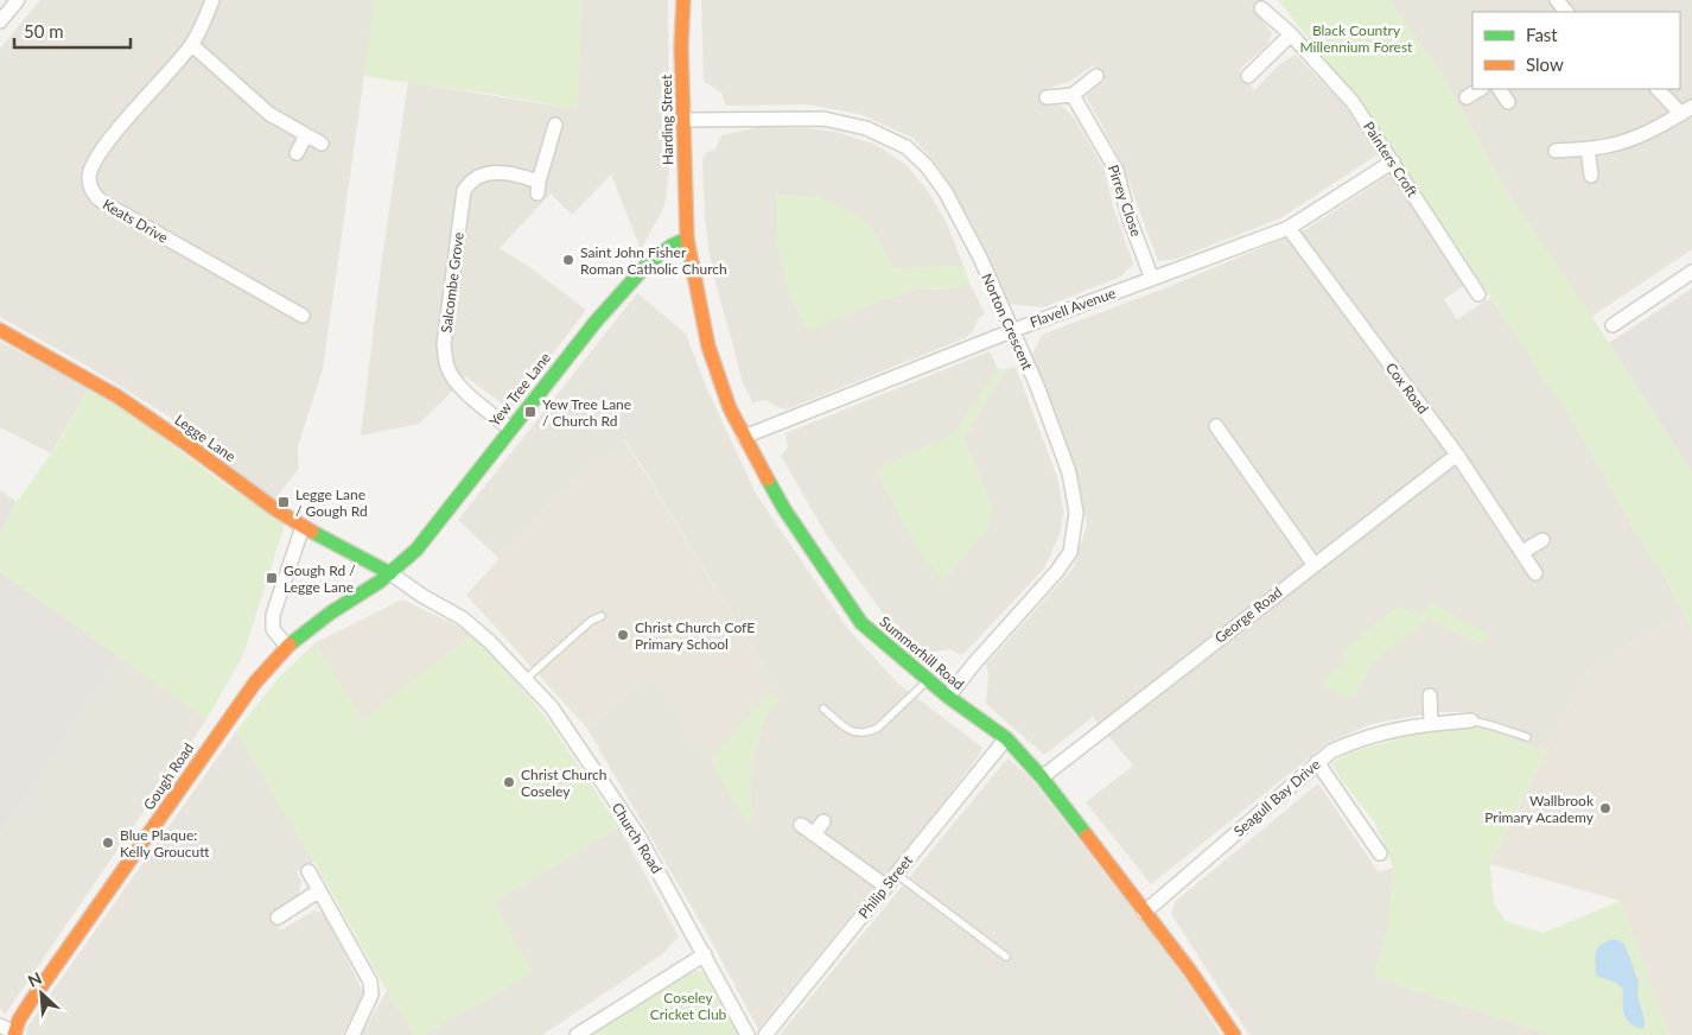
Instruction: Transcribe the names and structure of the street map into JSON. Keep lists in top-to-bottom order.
{
  "streets": {
    "main road": [
      "Harding Street",
      "Yew Tree Lane",
      "Legge Lane",
      "Summerhill Road",
      "Gough Road"
    ],
    "street": [
      "Painters Croft",
      "Pirrey Close",
      "Keats Drive",
      "Salcombe Grove",
      "Flavell Avenue",
      "Norton Crescent",
      "Cox Road",
      "George Road",
      "Seagull Bay Drive",
      "Church Road",
      "Philip Street"
    ]
  },
  "crossings": [
    ["Harding Street", "Norton Crescent"],
    ["Harding Street", "Yew Tree Lane"],
    ["Harding Street", "Summerhill Road"],
    ["Painters Croft", "Flavell Avenue"],
    ["Pirrey Close", "Flavell Avenue"],
    ["Salcombe Grove", "Yew Tree Lane"],
    ["Flavell Avenue", "Norton Crescent"],
    ["Flavell Avenue", "Cox Road"],
    ["Flavell Avenue", "Summerhill Road"],
    ["Norton Crescent", "Summerhill Road"],
    ["Cox Road", "George Road"],
    ["Yew Tree Lane", "Legge Lane"],
    ["Yew Tree Lane", "Summerhill Road"],
    ["Yew Tree Lane", "Gough Road"],
    ["Yew Tree Lane", "Church Road"],
    ["Legge Lane", "Gough Road"],
    ["Legge Lane", "Church Road"],
    ["George Road", "Summerhill Road"],
    ["Summerhill Road", "Seagull Bay Drive"],
    ["Summerhill Road", "Philip Street"],
    ["Gough Road", "Church Road"]
  ],
  "parks": ["Black Country Millennium Forest", "Coseley Cricket Club"],
  "places": {
    "other": [
      "Saint John Fisher Roman Catholic Church",
      "Christ Church CofE Primary School",
      "Christ Church Coseley",
      "Wallbrook Primary Academy",
      "Blue Plaque: Kelly Groucutt"
    ],
    "transit": ["Yew Tree Lane / Church Rd", "Legge Lane / Gough Rd", "Gough Rd / Legge Lane"]
  },
  "legend": ["Fast", "Slow"],
  "scale_bar": "50 m",
  "north": "top left"
}
